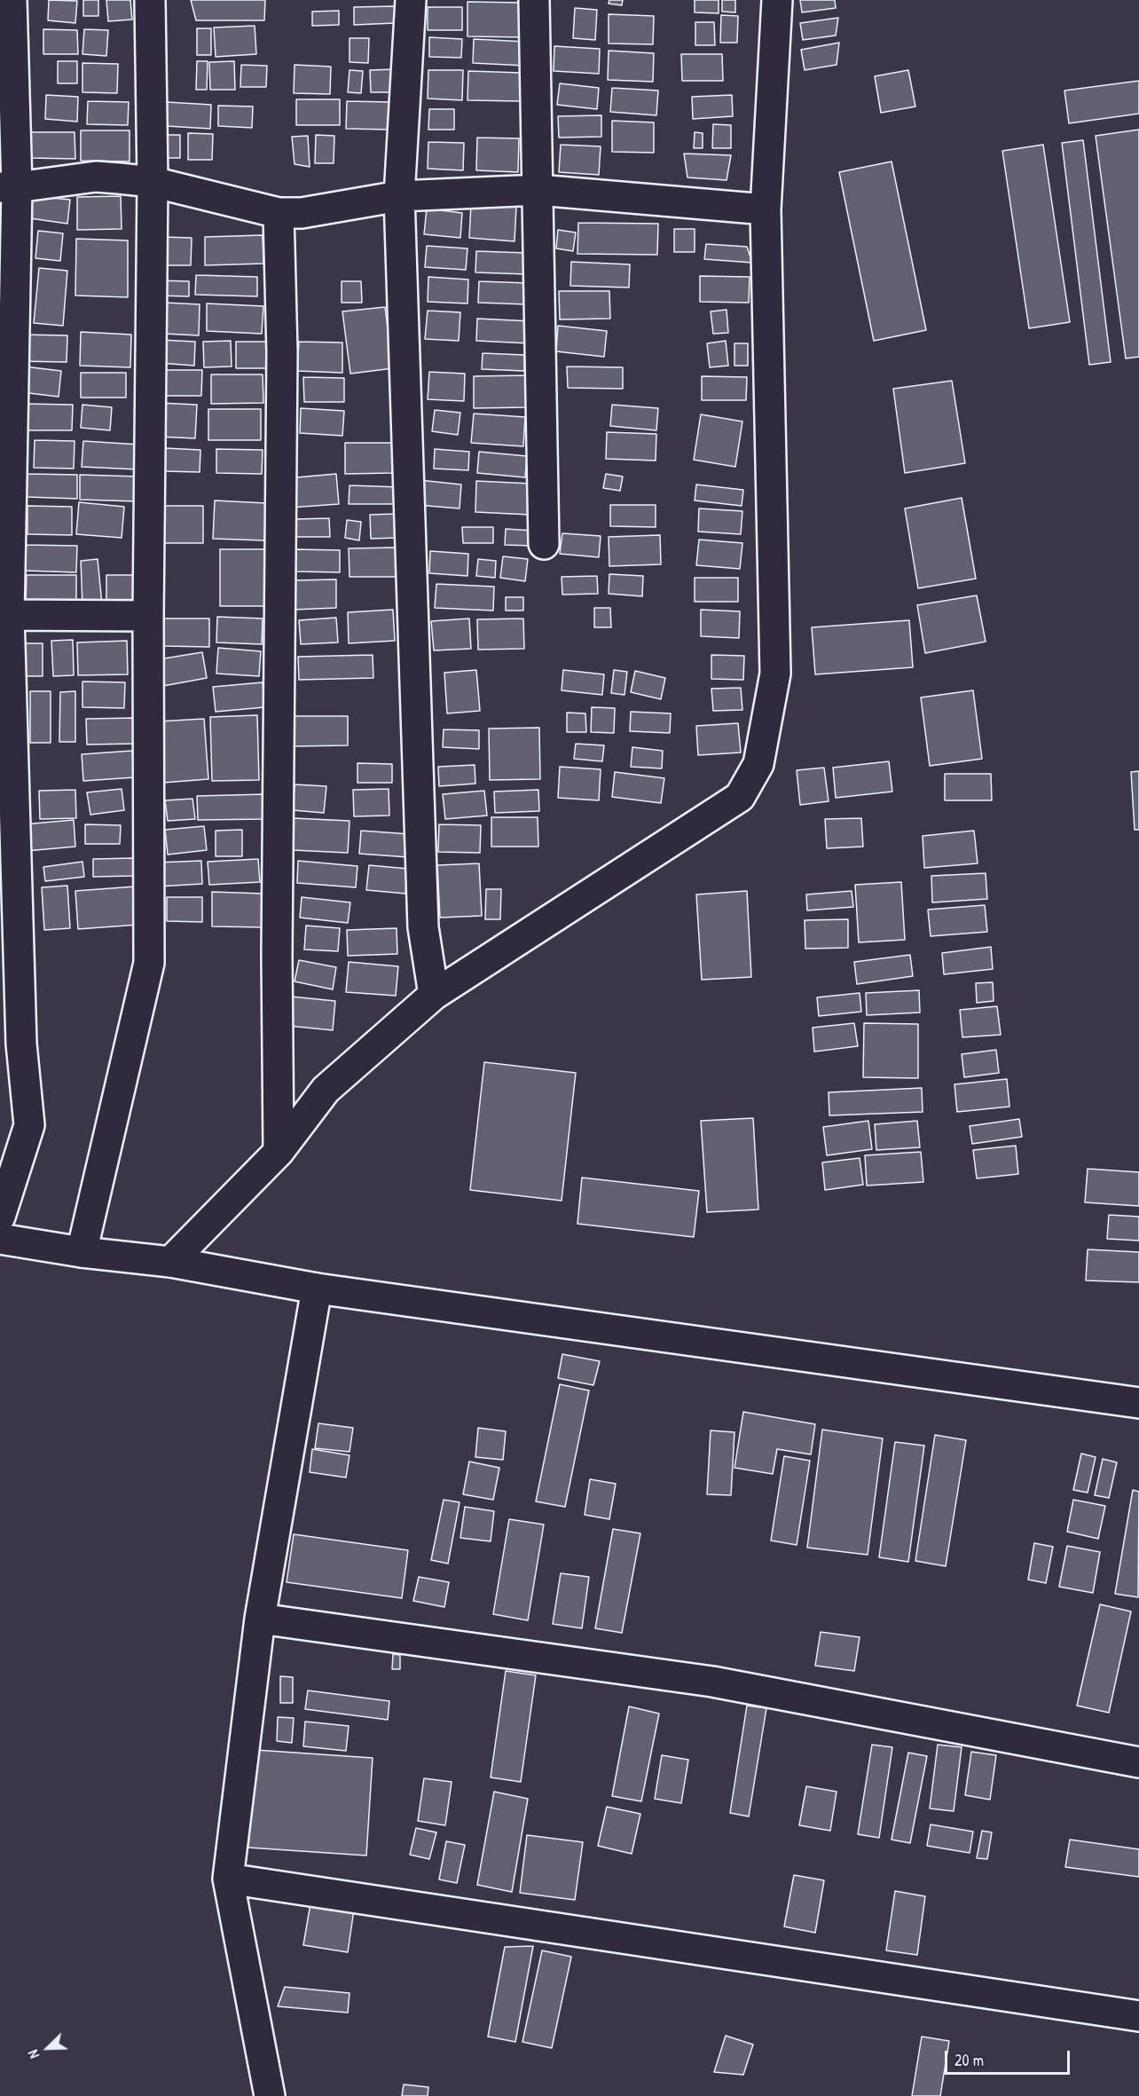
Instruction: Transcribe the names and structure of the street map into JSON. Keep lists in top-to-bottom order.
{
  "scale_bar": "20 m",
  "north": "bottom left"
}
